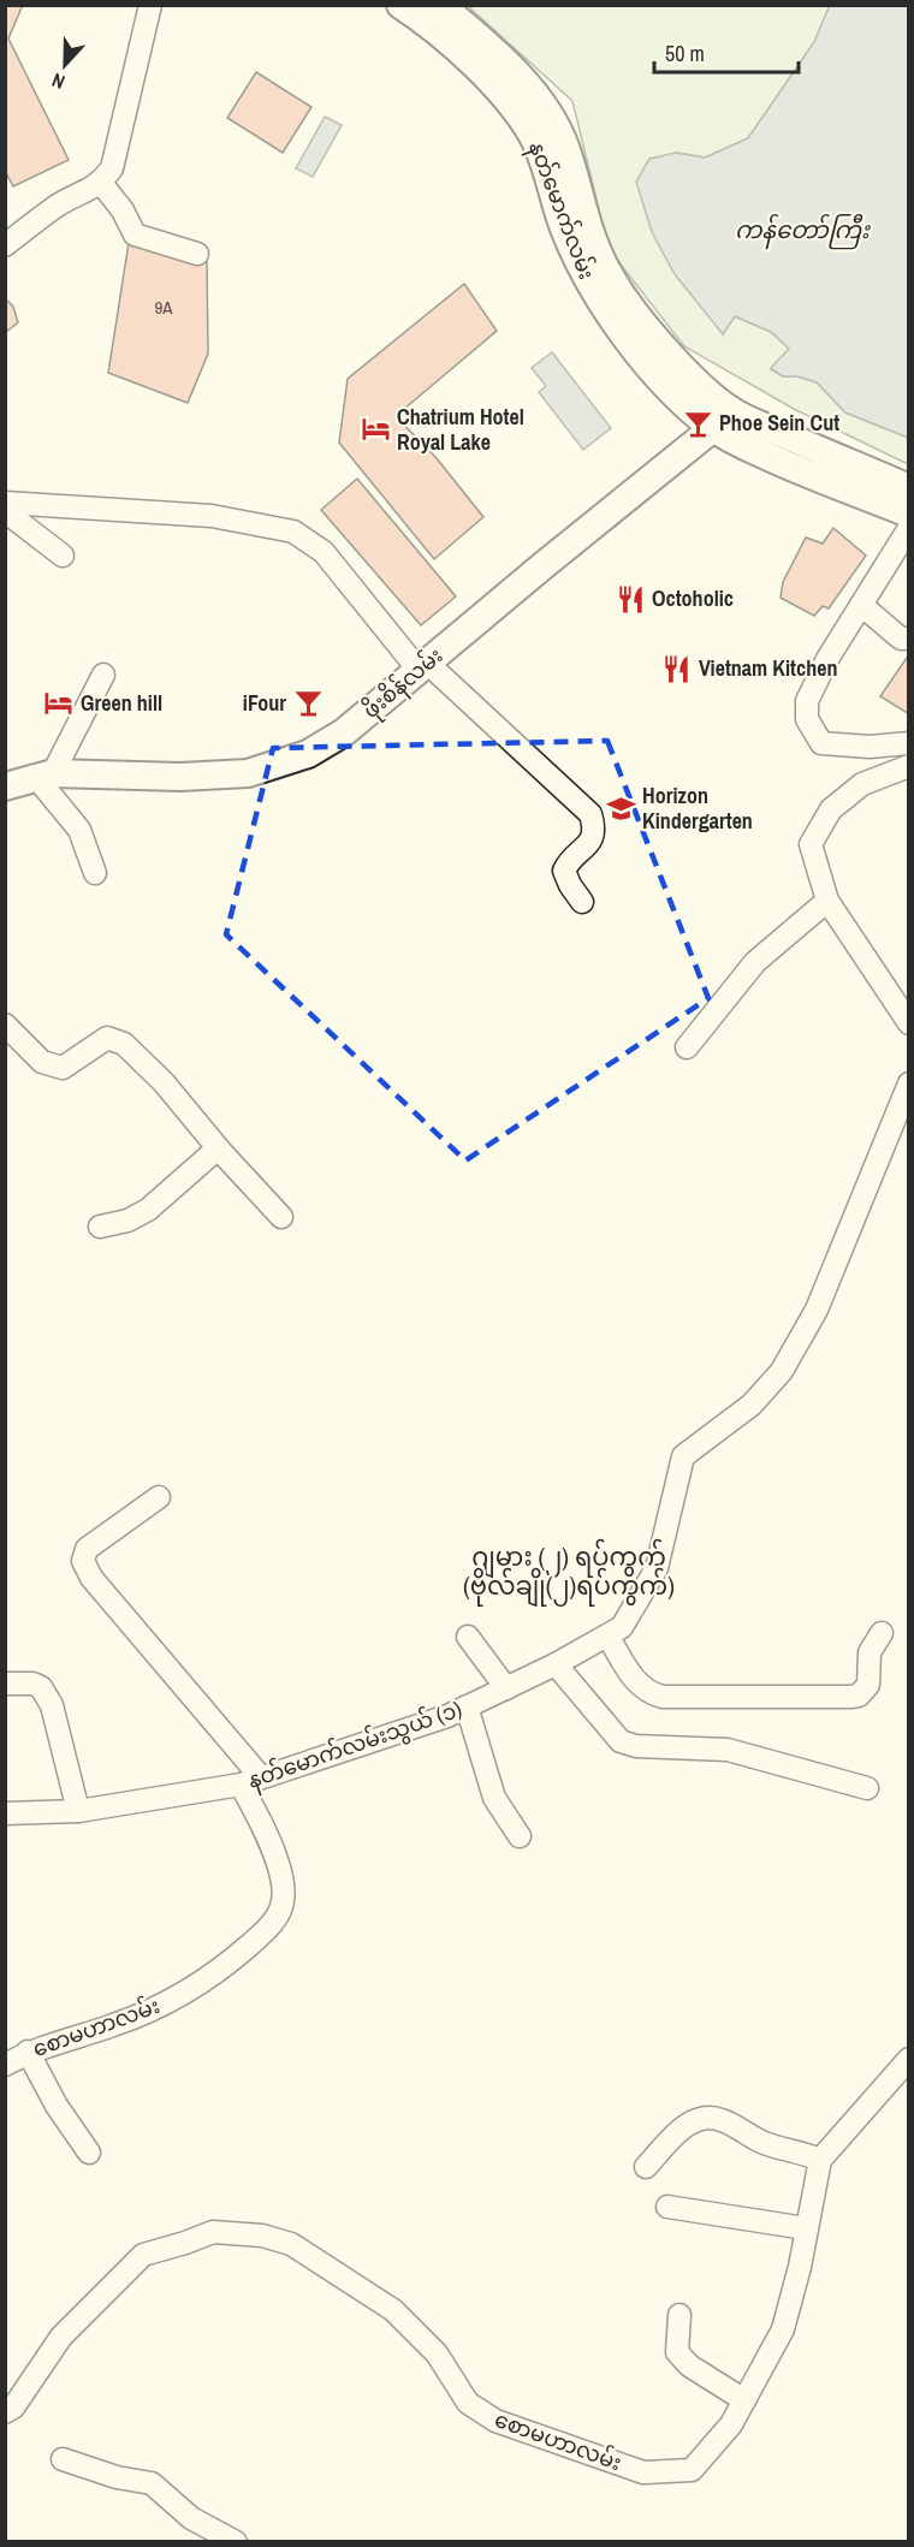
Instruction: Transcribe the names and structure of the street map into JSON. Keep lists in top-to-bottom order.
{
  "streets": {
    "main road": ["နတ်မောက်လမ်း", "ဖိုးစိန်လမ်း"],
    "street": ["နတ်မောက်လမ်းသွယ် (၁)", "စောမဟာလမ်း"]
  },
  "crossings": [
    ["နတ်မောက်လမ်း", "ဖိုးစိန်လမ်း"],
    ["နတ်မောက်လမ်းသွယ် (၁)", "စောမဟာလမ်း"]
  ],
  "districts": ["ဂျမား (၂) ရပ်ကွက် (ဗိုလ်ချို(၂)ရပ်ကွက်)"],
  "water": ["ကန်တော်ကြီး"],
  "places": {
    "bar": ["Phoe Sein Cut", "iFour"],
    "hotel": ["Chatrium Hotel Royal Lake", "Green hill"],
    "restaurant": ["Octoholic", "Vietnam Kitchen"],
    "school or university": ["Horizon Kindergarten"]
  },
  "house_numbers": ["9A"],
  "scale_bar": "50 m",
  "north": "bottom"
}
